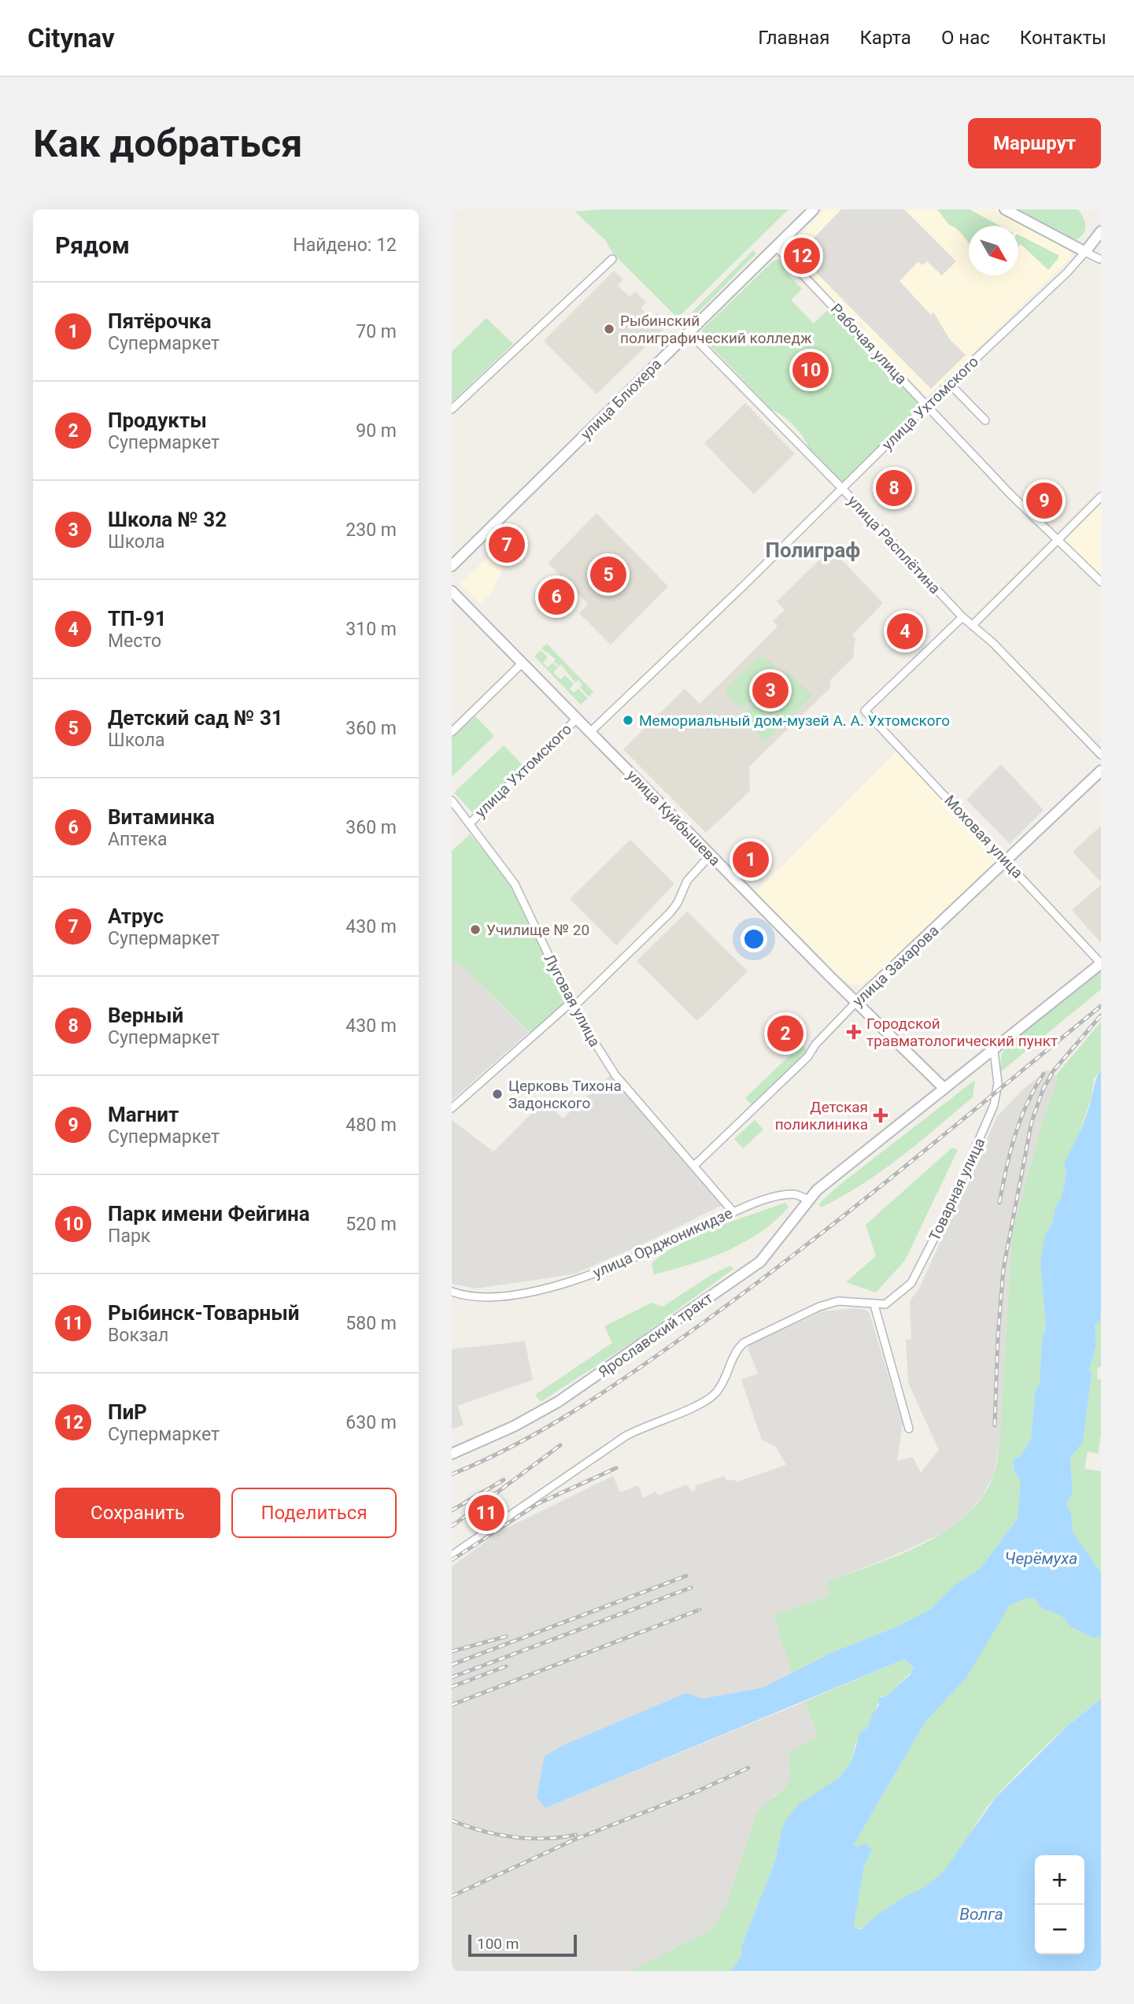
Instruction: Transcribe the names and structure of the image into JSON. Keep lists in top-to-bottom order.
{
  "streets": {
    "street": [
      "Рабочая улица",
      "улица Блюхера",
      "улица Ухтомского",
      "улица Расплётина",
      "улица Куйбышева",
      "Моховая улица",
      "улица Захарова",
      "Луговая улица",
      "Товарная улица",
      "улица Орджоникидзе",
      "Ярославский тракт"
    ]
  },
  "crossings": [
    ["Рабочая улица", "улица Блюхера"],
    ["Рабочая улица", "улица Ухтомского"],
    ["улица Блюхера", "улица Расплётина"],
    ["улица Ухтомского", "улица Расплётина"],
    ["улица Ухтомского", "улица Куйбышева"],
    ["улица Ухтомского", "Луговая улица"],
    ["улица Расплётина", "Моховая улица"],
    ["улица Куйбышева", "улица Захарова"],
    ["улица Куйбышева", "Ярославский тракт"],
    ["Моховая улица", "улица Захарова"],
    ["улица Захарова", "Луговая улица"],
    ["Луговая улица", "улица Орджоникидзе"],
    ["улица Орджоникидзе", "Ярославский тракт"]
  ],
  "districts": ["Полиграф"],
  "water": ["Черёмуха", "Волга"],
  "places": {
    "other": [
      "Рыбинский полиграфический колледж",
      "Мемориальный дом-музей А. А. Ухтомского",
      "Училище № 20",
      "Церковь Тихона Задонского"
    ],
    "health": ["Городской травматологический пункт", "Детская поликлиника"]
  },
  "scale_bar": "100 m",
  "north": "bottom right",
  "page": {
    "header": "Citynav",
    "nav": [
      "Главная",
      "Карта",
      "О нас",
      "Контакты"
    ],
    "buttons": [
      "Маршрут",
      ["Сохранить", "Поделиться"]
    ],
    "title": "Как добраться",
    "heading": ["Рядом", "Найдено: 12"],
    "pins": [
      "12",
      "10",
      "8",
      "9",
      "7",
      "5",
      "6",
      "4",
      "3",
      "1",
      "2",
      "11"
    ],
    "list": [
      {
        "mark": "1",
        "name": "Пятёрочка",
        "note": "Супермаркет",
        "value": "70 m"
      },
      {
        "mark": "2",
        "name": "Продукты",
        "note": "Супермаркет",
        "value": "90 m"
      },
      {
        "mark": "3",
        "name": "Школа № 32",
        "note": "Школа",
        "value": "230 m"
      },
      {
        "mark": "4",
        "name": "ТП-91",
        "note": "Место",
        "value": "310 m"
      },
      {
        "mark": "5",
        "name": "Детский сад № 31",
        "note": "Школа",
        "value": "360 m"
      },
      {
        "mark": "6",
        "name": "Витаминка",
        "note": "Аптека",
        "value": "360 m"
      },
      {
        "mark": "7",
        "name": "Атрус",
        "note": "Супермаркет",
        "value": "430 m"
      },
      {
        "mark": "8",
        "name": "Верный",
        "note": "Супермаркет",
        "value": "430 m"
      },
      {
        "mark": "9",
        "name": "Магнит",
        "note": "Супермаркет",
        "value": "480 m"
      },
      {
        "mark": "10",
        "name": "Парк имени Фейгина",
        "note": "Парк",
        "value": "520 m"
      },
      {
        "mark": "11",
        "name": "Рыбинск-Товарный",
        "note": "Вокзал",
        "value": "580 m"
      },
      {
        "mark": "12",
        "name": "ПиР",
        "note": "Супермаркет",
        "value": "630 m"
      }
    ],
    "map_buttons": ["+", "−"],
    "scale": "100 m"
  }
}
